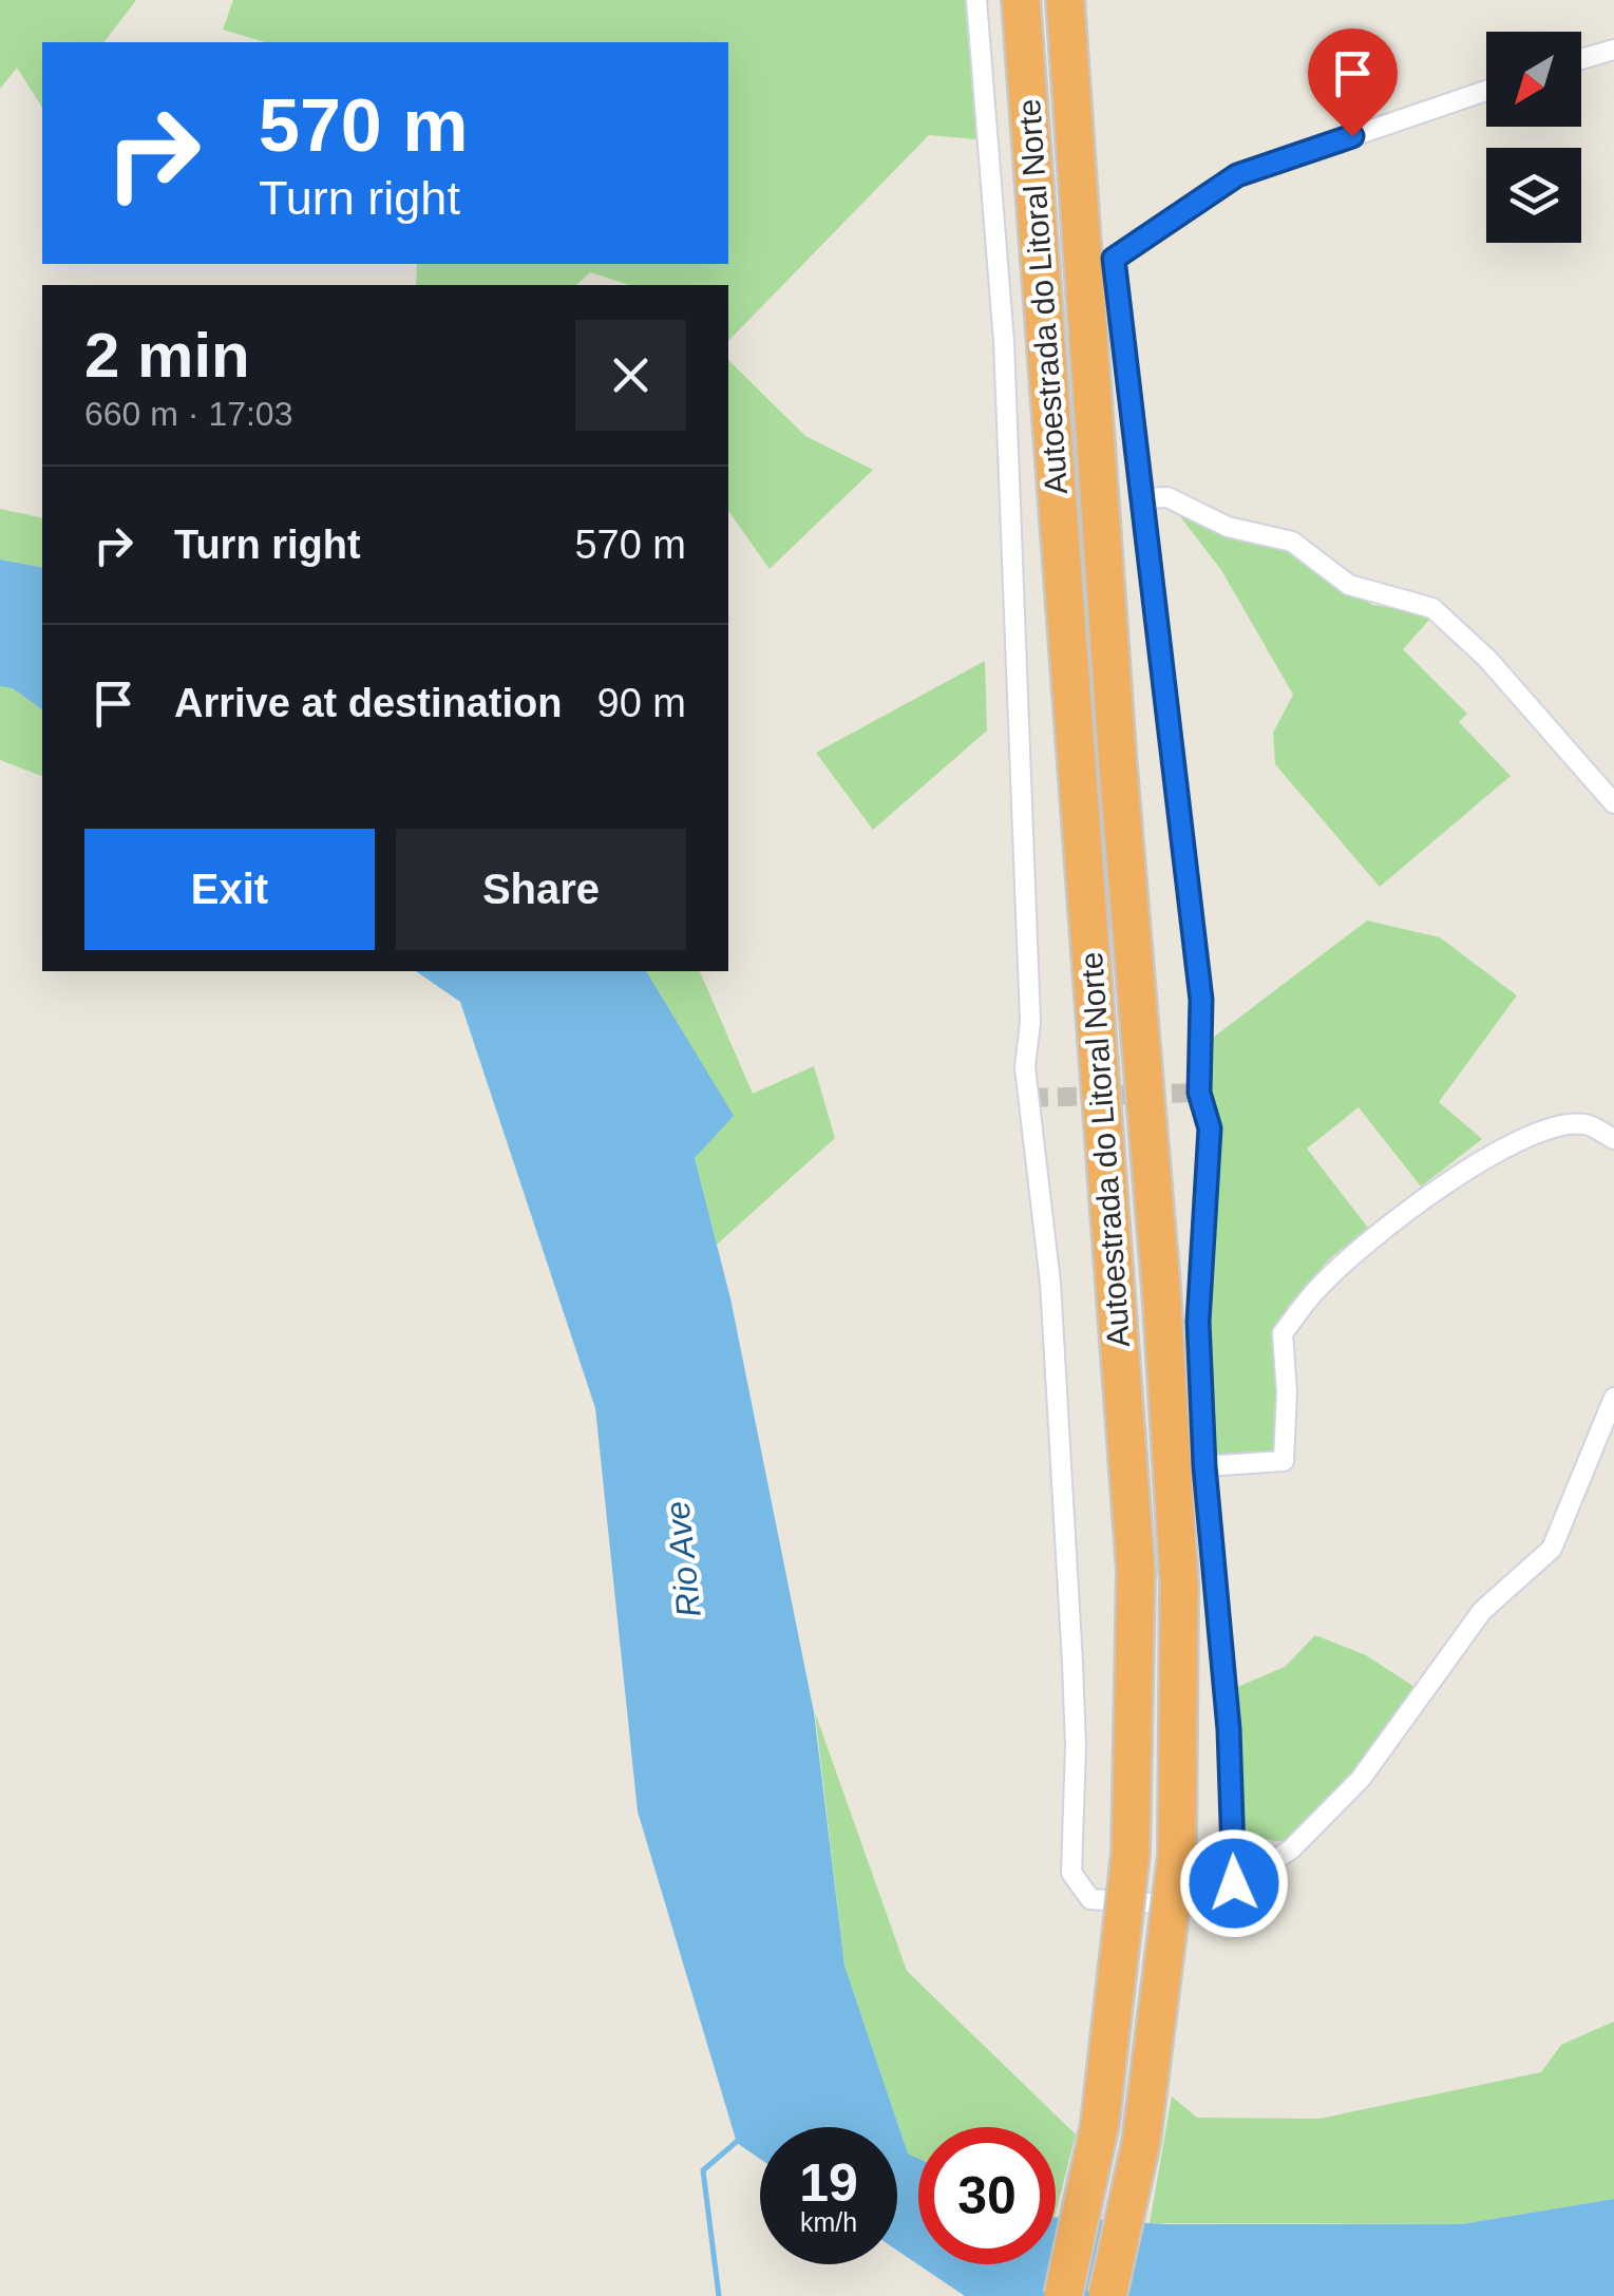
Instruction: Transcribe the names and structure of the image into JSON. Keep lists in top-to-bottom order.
{
  "streets": {
    "highway": ["Autoestrada do Litoral Norte"]
  },
  "water": ["Rio Ave"],
  "north": "bottom left",
  "page": {
    "turn": ["570 m", "Turn right"],
    "heading": ["2 min", "660 m · 17:03"],
    "list": [
      {
        "name": "Turn right",
        "value": "570 m"
      },
      {
        "name": "Arrive at destination",
        "value": "90 m"
      }
    ],
    "buttons": ["Exit", "Share"],
    "speed": "19 km/h",
    "limit": "30"
  }
}
